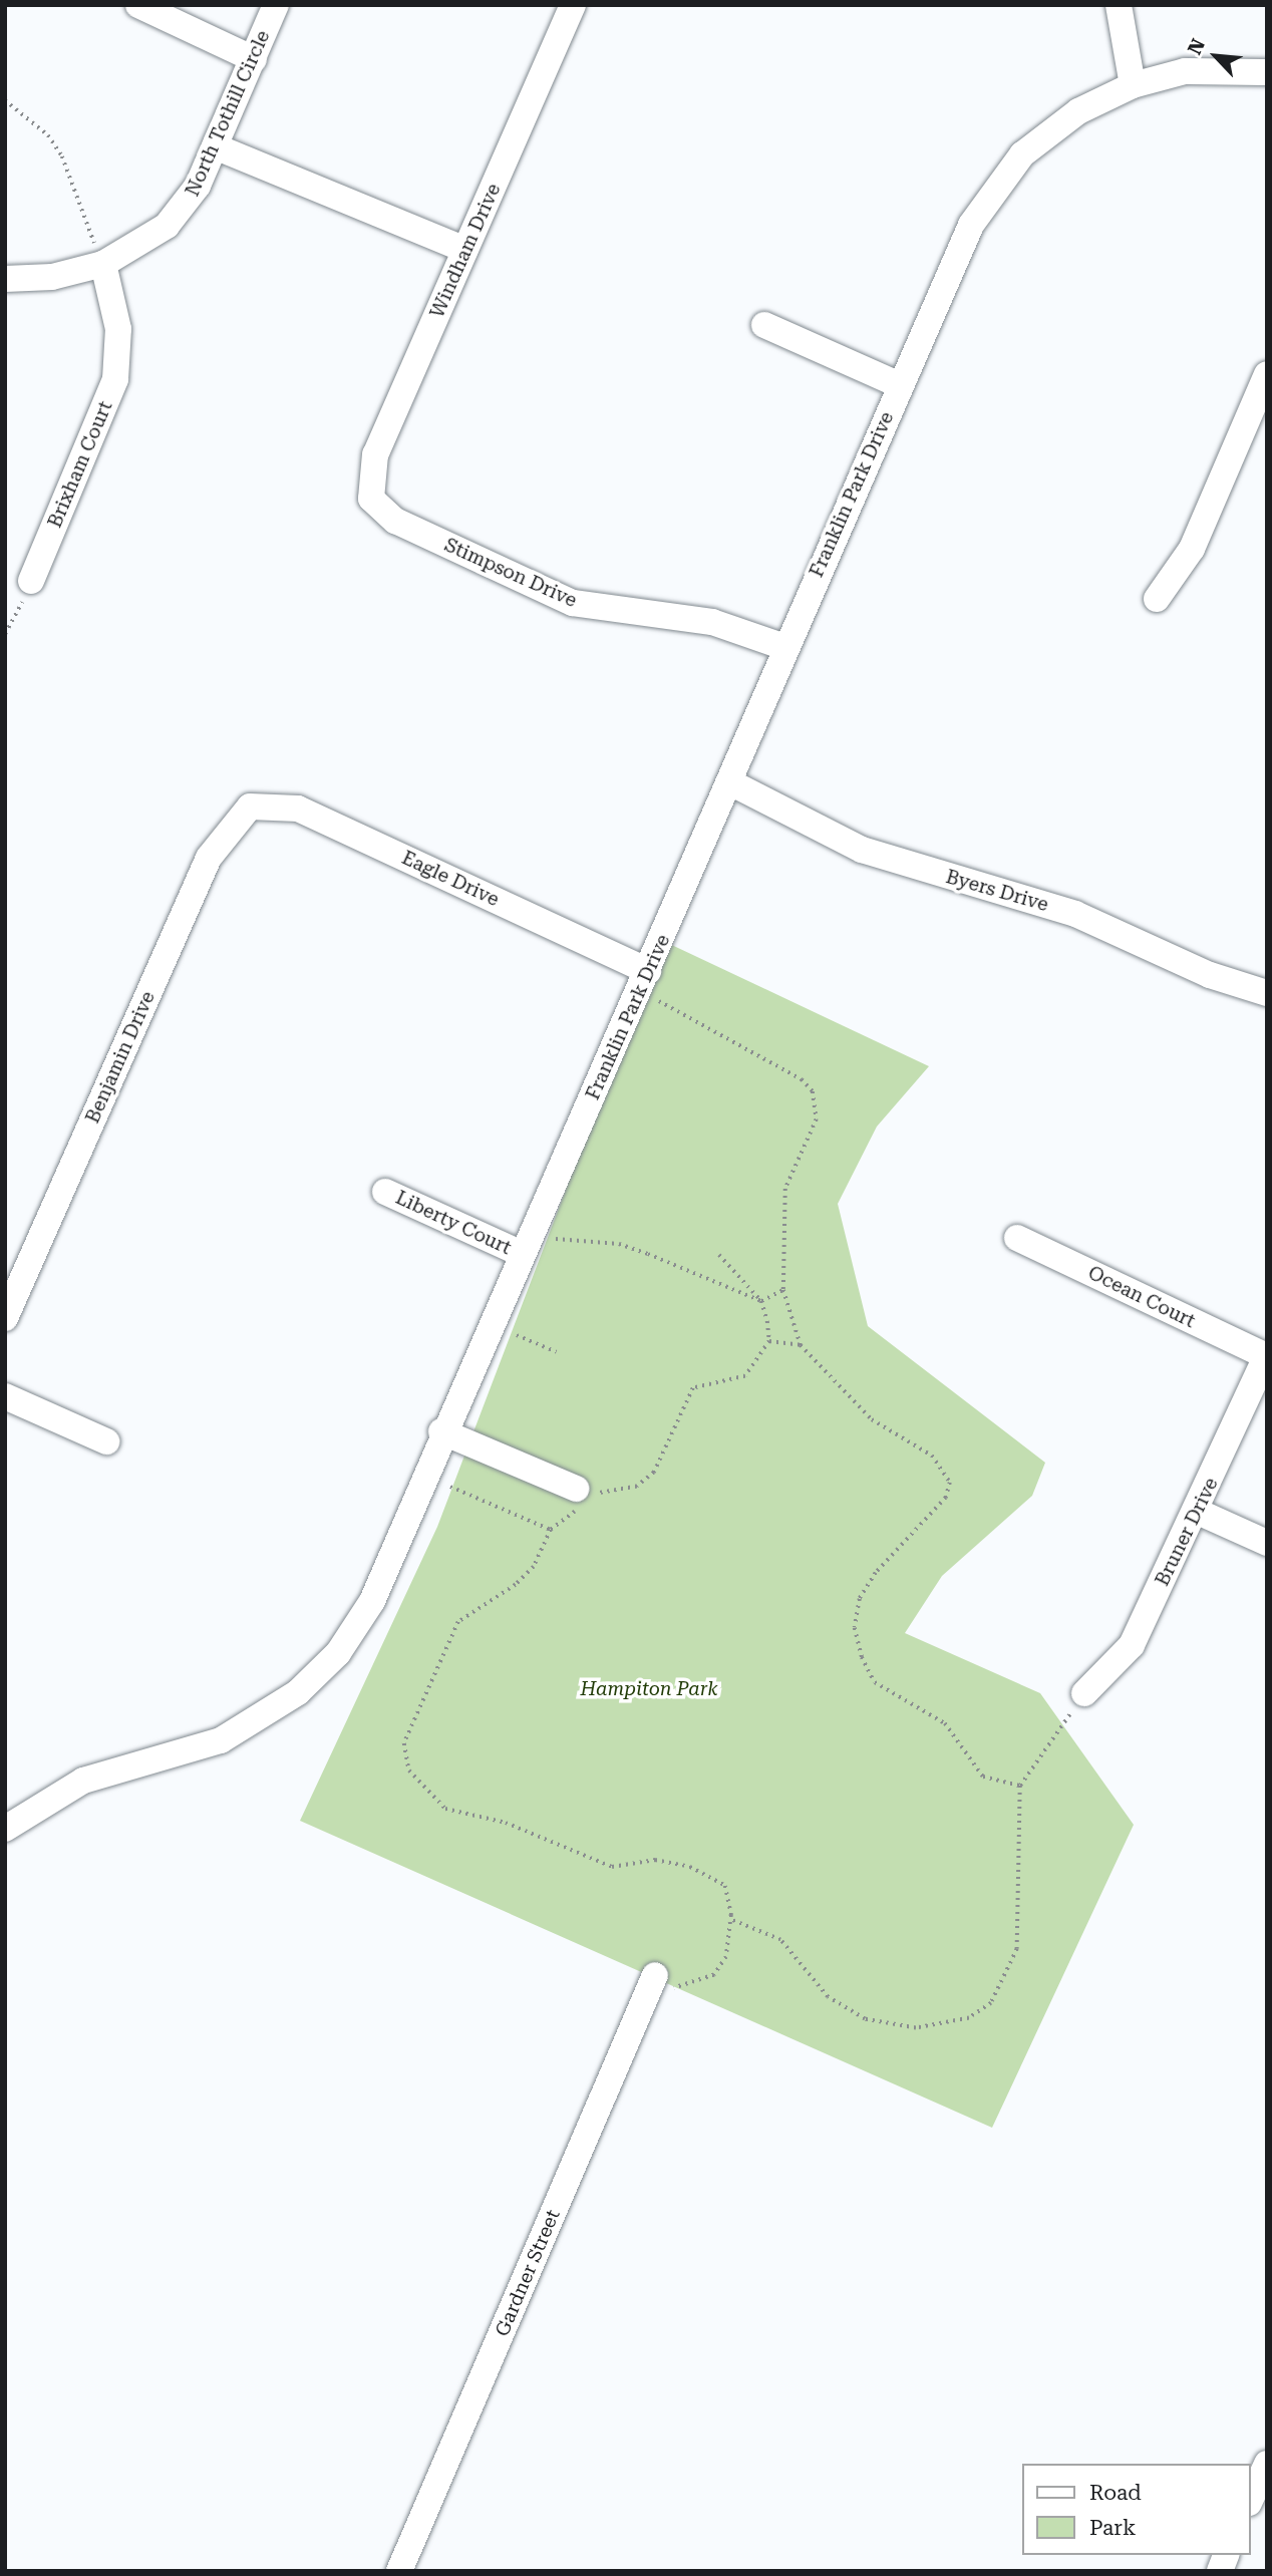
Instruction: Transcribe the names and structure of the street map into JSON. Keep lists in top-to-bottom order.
{
  "streets": {
    "street": [
      "North Tothill Circle",
      "Windham Drive",
      "Brixham Court",
      "Franklin Park Drive",
      "Stimpson Drive",
      "Eagle Drive",
      "Byers Drive",
      "Benjamin Drive",
      "Liberty Court",
      "Ocean Court",
      "Bruner Drive",
      "Gardner Street"
    ]
  },
  "crossings": [
    ["North Tothill Circle", "Brixham Court"],
    ["Windham Drive", "Stimpson Drive"],
    ["Franklin Park Drive", "Stimpson Drive"],
    ["Franklin Park Drive", "Eagle Drive"],
    ["Franklin Park Drive", "Byers Drive"],
    ["Franklin Park Drive", "Liberty Court"],
    ["Eagle Drive", "Benjamin Drive"],
    ["Ocean Court", "Bruner Drive"]
  ],
  "parks": ["Hampiton Park"],
  "legend": ["Road", "Park"],
  "north": "top left"
}
